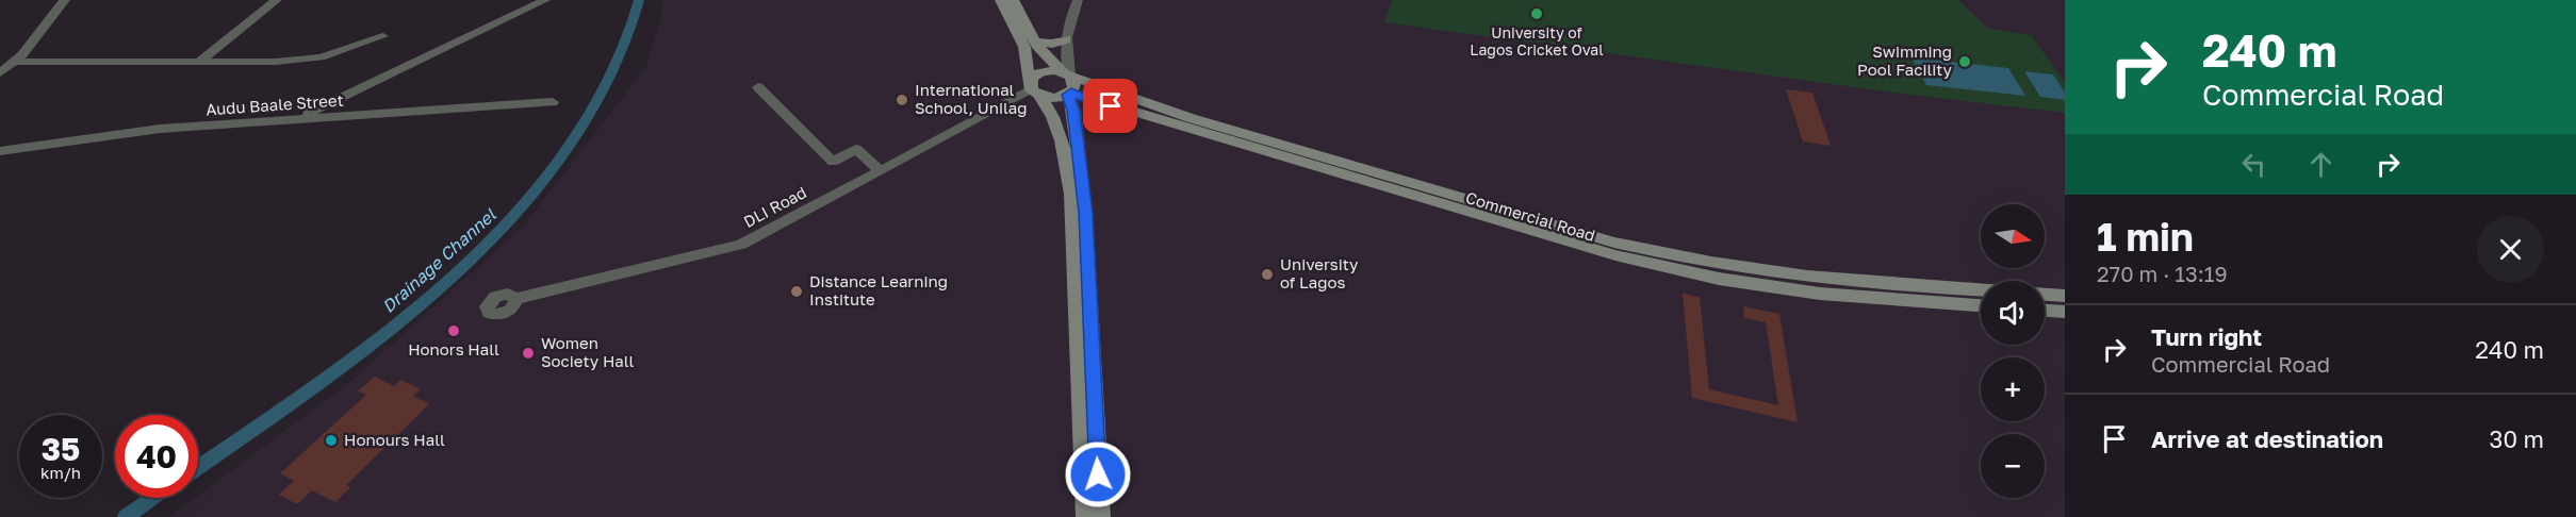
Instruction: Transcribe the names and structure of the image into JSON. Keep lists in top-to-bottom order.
{
  "streets": {
    "street": ["Audu Baale Street", "DLI Road", "Commercial Road"]
  },
  "water": ["Drainage Channel"],
  "places": [
    "University of Lagos Cricket Oval",
    "Swimming Pool Facility",
    "International School, Unilag",
    "University of Lagos",
    "Distance Learning Institute",
    "Honors Hall",
    "Women Society Hall",
    "Honours Hall"
  ],
  "north": "right",
  "page": {
    "turn": ["240 m", "Commercial Road"],
    "heading": ["1 min", "270 m · 13:19"],
    "map_buttons": ["+", "−"],
    "list": [
      {
        "name": "Turn right",
        "note": "Commercial Road",
        "value": "240 m"
      },
      {
        "name": "Arrive at destination",
        "value": "30 m"
      }
    ],
    "speed": "35 km/h",
    "limit": "40"
  }
}
